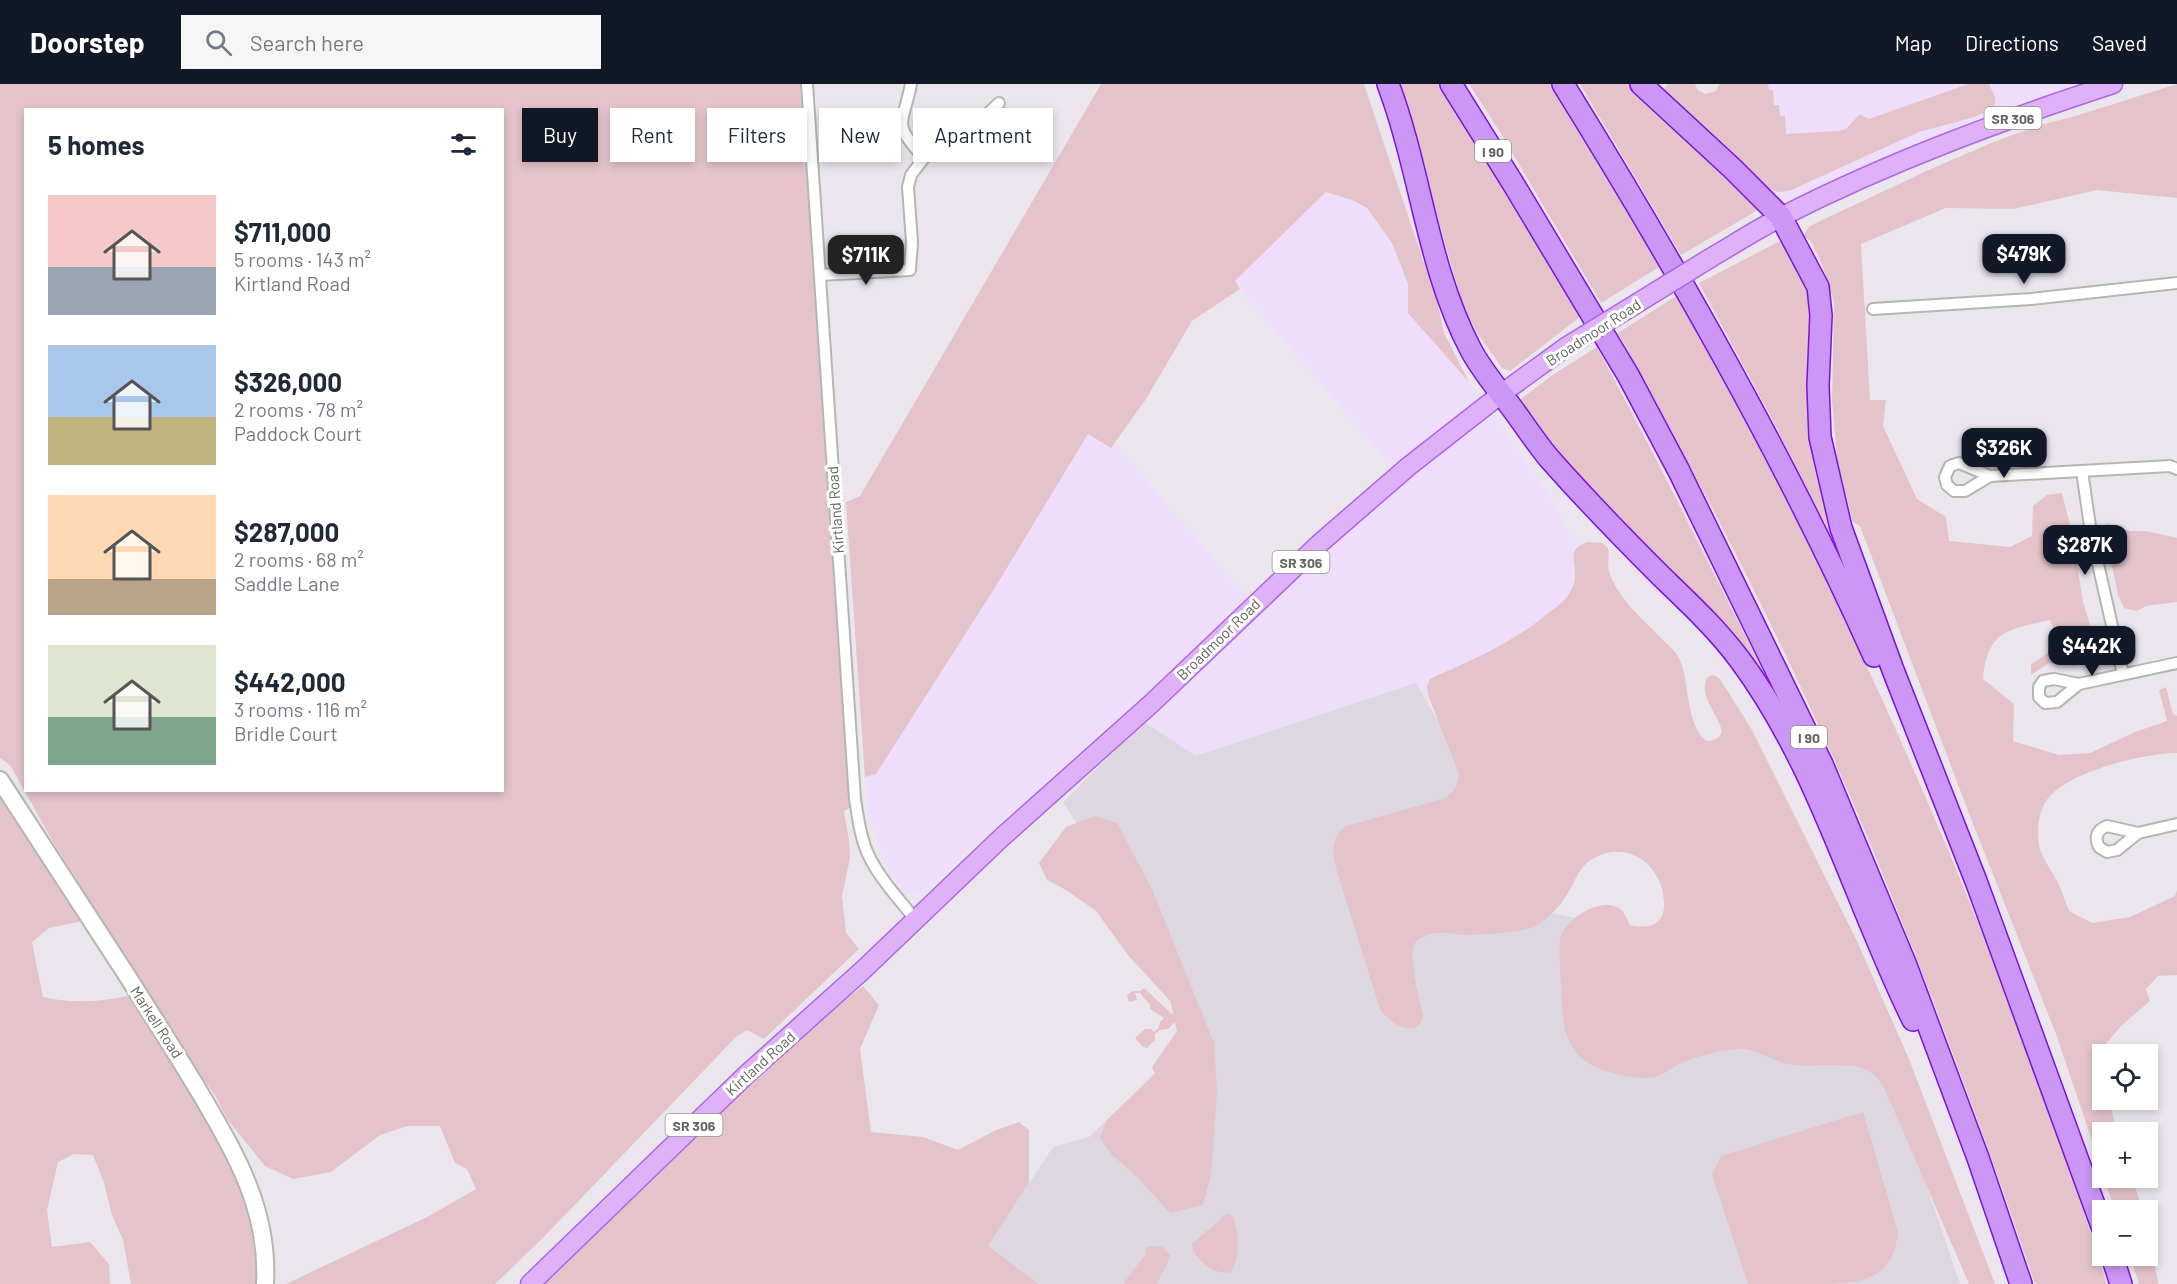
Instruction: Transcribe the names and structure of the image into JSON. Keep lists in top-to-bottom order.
{
  "streets": {
    "highway": ["I 90"],
    "main road": ["SR 306", "Broadmoor Road", "Kirtland Road"],
    "street": ["Markell Road"]
  },
  "crossings": [
    ["Broadmoor Road", "Kirtland Road"]
  ],
  "page": {
    "header": "Doorstep",
    "search": "Search here",
    "nav": ["Map", "Directions", "Saved"],
    "chip": [
      "Buy",
      "Rent",
      "Filters",
      "New",
      "Apartment"
    ],
    "heading": "5 homes",
    "list": [
      {
        "name": "$711,000",
        "note": "5 rooms · 143 m² · Kirtland Road"
      },
      {
        "name": "$326,000",
        "note": "2 rooms · 78 m² · Paddock Court"
      },
      {
        "name": "$287,000",
        "note": "2 rooms · 68 m² · Saddle Lane"
      },
      {
        "name": "$442,000",
        "note": "3 rooms · 116 m² · Bridle Court"
      }
    ],
    "price": [
      "$479K",
      "$711K",
      "$326K",
      "$287K",
      "$442K"
    ],
    "map_buttons": ["+", "−"]
  }
}
